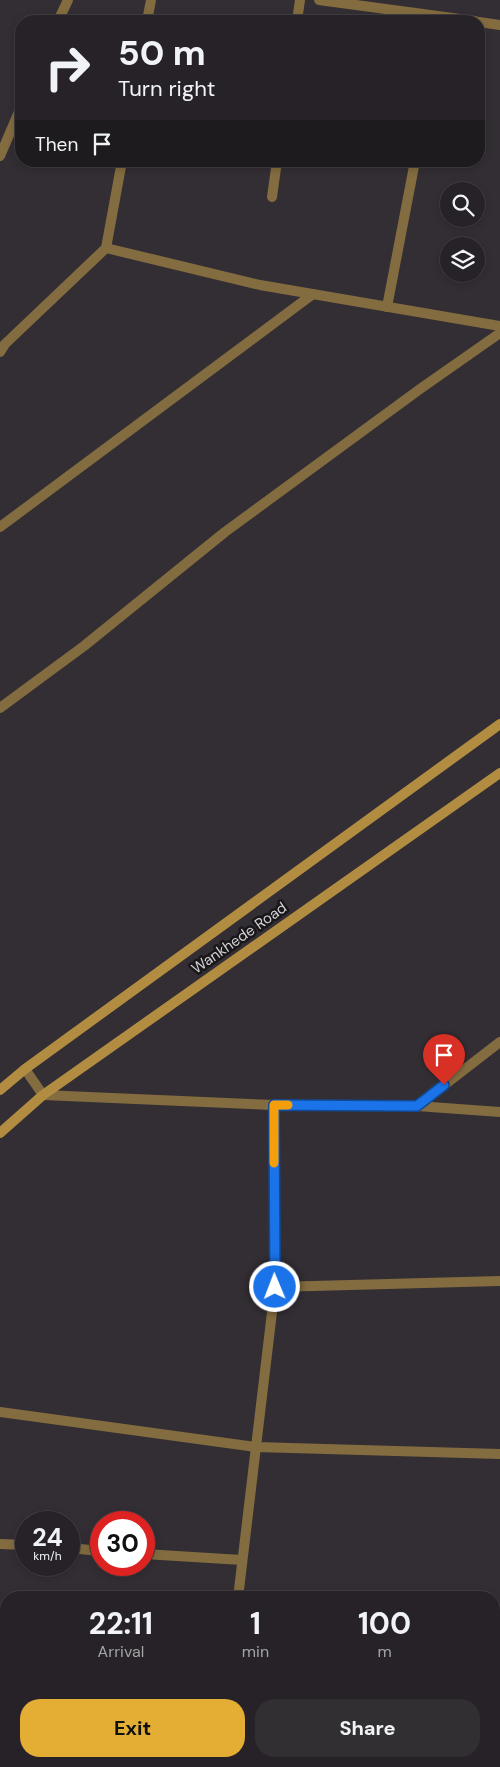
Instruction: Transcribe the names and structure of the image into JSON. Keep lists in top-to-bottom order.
{
  "streets": {
    "main road": ["Wankhede Road"]
  },
  "page": {
    "turn": ["50 m", "Turn right"],
    "then": "Then",
    "speed": "24 km/h",
    "limit": "30",
    "eta": [
      "22:11",
      "Arrival",
      "1",
      "min",
      "100",
      "m"
    ],
    "buttons": ["Exit", "Share"]
  }
}
